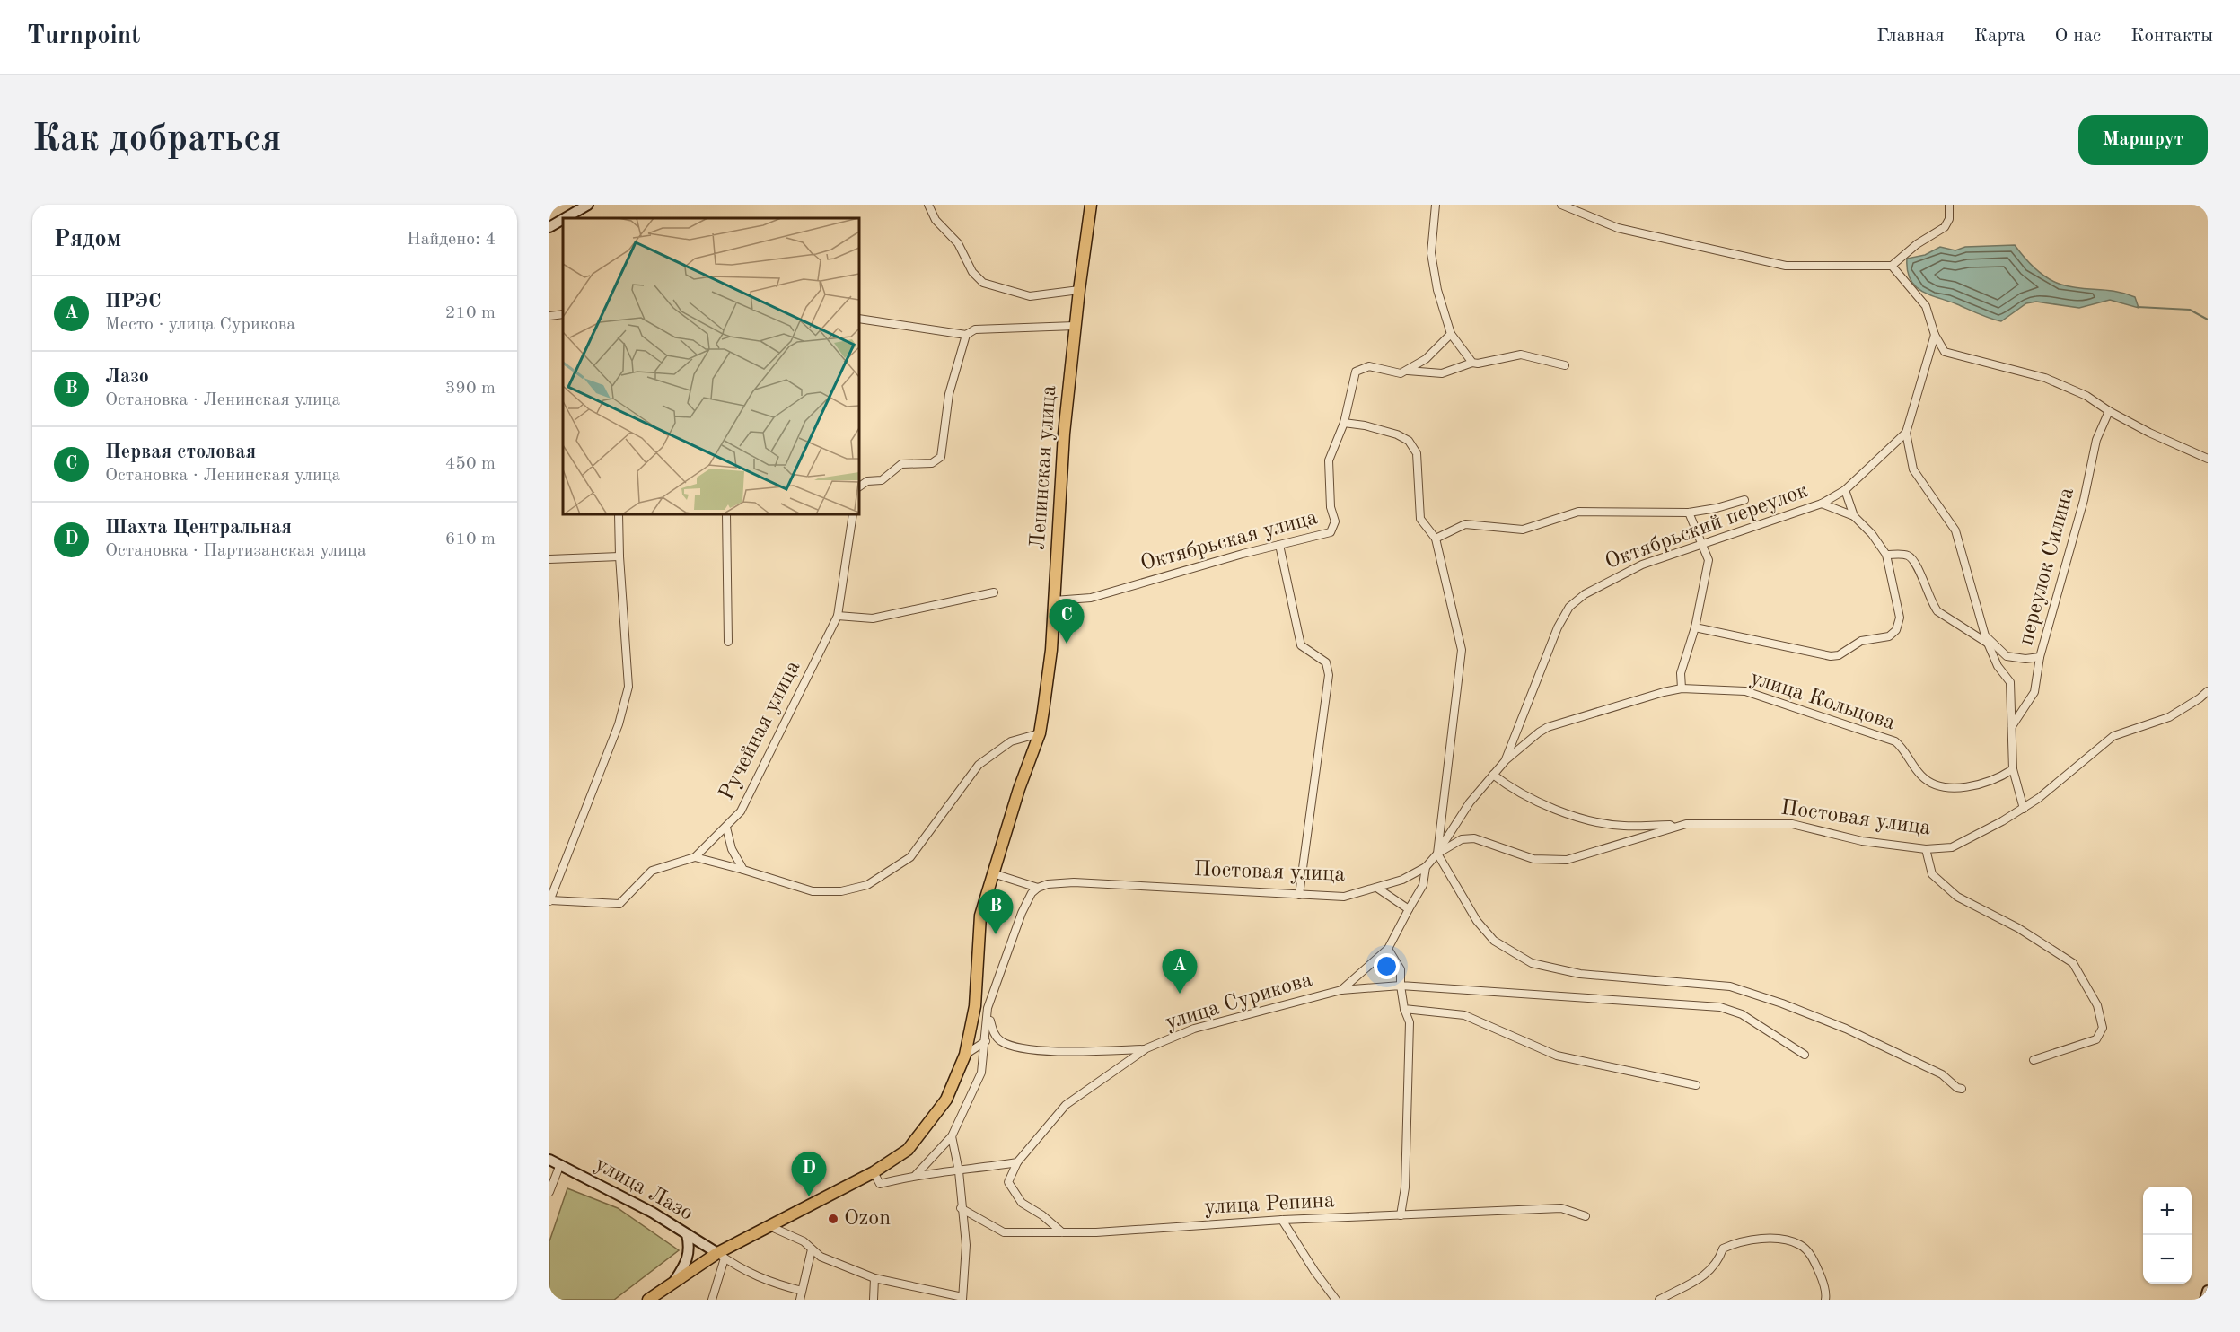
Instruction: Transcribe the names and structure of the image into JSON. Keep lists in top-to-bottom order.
{
  "streets": {
    "main road": ["Ленинская улица"],
    "street": [
      "Октябрьский переулок",
      "Октябрьская улица",
      "переулок Силина",
      "улица Кольцова",
      "Ручейная улица",
      "Постовая улица",
      "улица Сурикова",
      "улица Лазо",
      "улица Репина"
    ]
  },
  "crossings": [
    ["Ленинская улица", "Октябрьская улица"],
    ["Ленинская улица", "улица Лазо"],
    ["Октябрьский переулок", "улица Кольцова"],
    ["улица Кольцова", "Постовая улица"]
  ],
  "places": ["Ozon"],
  "page": {
    "header": "Turnpoint",
    "nav": [
      "Главная",
      "Карта",
      "О нас",
      "Контакты"
    ],
    "buttons": "Маршрут",
    "title": "Как добраться",
    "heading": ["Рядом", "Найдено: 4"],
    "list": [
      {
        "mark": "A",
        "name": "ПРЭС",
        "note": "Место · улица Сурикова",
        "value": "210 m"
      },
      {
        "mark": "B",
        "name": "Лазо",
        "note": "Остановка · Ленинская улица",
        "value": "390 m"
      },
      {
        "mark": "C",
        "name": "Первая столовая",
        "note": "Остановка · Ленинская улица",
        "value": "450 m"
      },
      {
        "mark": "D",
        "name": "Шахта Центральная",
        "note": "Остановка · Партизанская улица",
        "value": "610 m"
      }
    ],
    "pins": [
      "C",
      "B",
      "A",
      "D"
    ],
    "map_buttons": ["+", "−"]
  }
}
